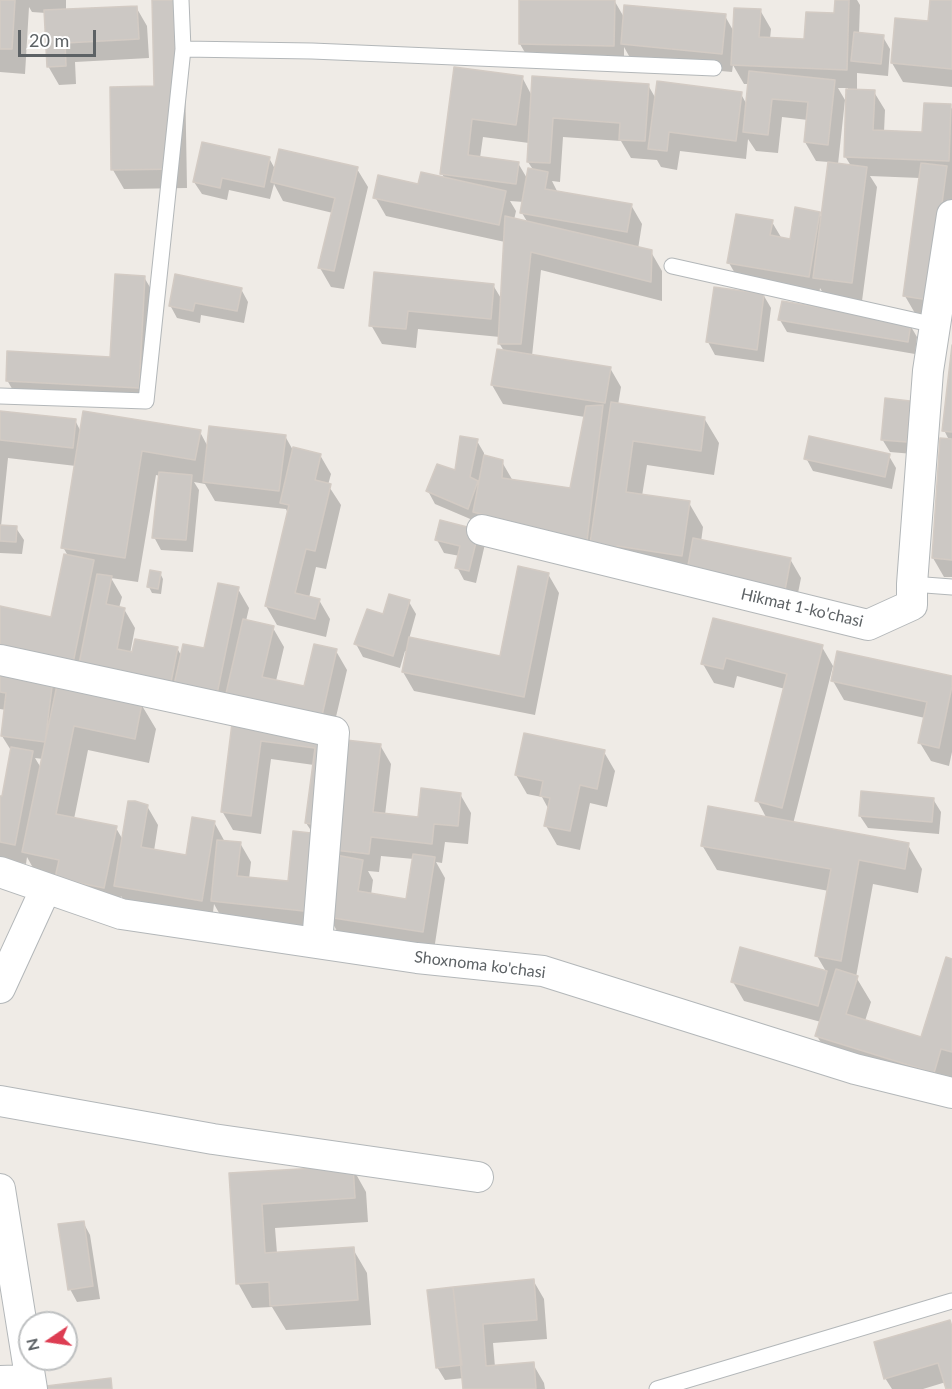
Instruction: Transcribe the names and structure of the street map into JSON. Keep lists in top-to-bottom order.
{
  "streets": {
    "street": ["Hikmat 1-ko'chasi", "Shoxnoma ko'chasi"]
  },
  "scale_bar": "20 m",
  "north": "left"
}
